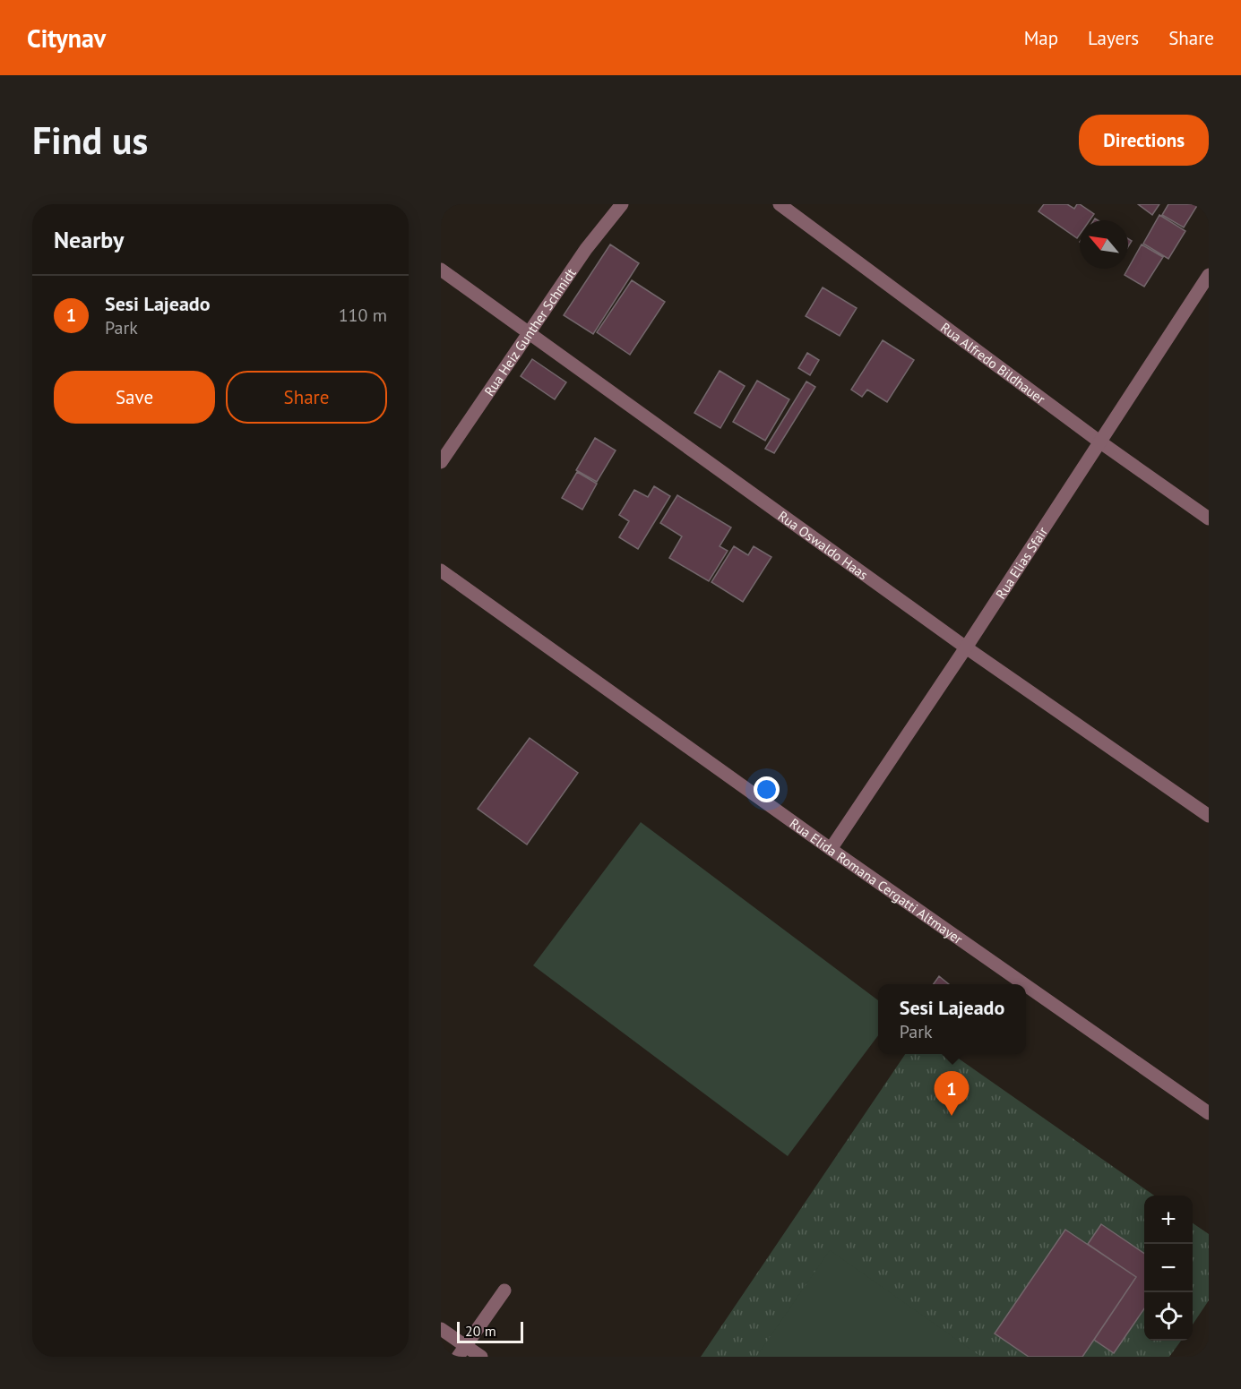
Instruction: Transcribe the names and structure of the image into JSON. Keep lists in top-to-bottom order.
{
  "streets": {
    "street": [
      "Rua Heiz Gunther Schmidt",
      "Rua Alfredo Bildhauer",
      "Rua Oswaldo Haas",
      "Rua Elias Sfair",
      "Rua Elida Romana Cergatti Altmayer"
    ]
  },
  "crossings": [
    ["Rua Heiz Gunther Schmidt", "Rua Oswaldo Haas"],
    ["Rua Alfredo Bildhauer", "Rua Elias Sfair"],
    ["Rua Oswaldo Haas", "Rua Elias Sfair"],
    ["Rua Elias Sfair", "Rua Elida Romana Cergatti Altmayer"]
  ],
  "scale_bar": "20 m",
  "north": "top left",
  "page": {
    "header": "Citynav",
    "nav": ["Map", "Layers", "Share"],
    "buttons": [
      "Directions",
      ["Save", "Share"]
    ],
    "title": "Find us",
    "heading": "Nearby",
    "list": [
      {
        "mark": "1",
        "name": "Sesi Lajeado",
        "note": "Park",
        "value": "110 m"
      }
    ],
    "popup": ["Sesi Lajeado", "Park"],
    "pins": "1",
    "map_buttons": ["+", "−"],
    "scale": "20 m"
  }
}
